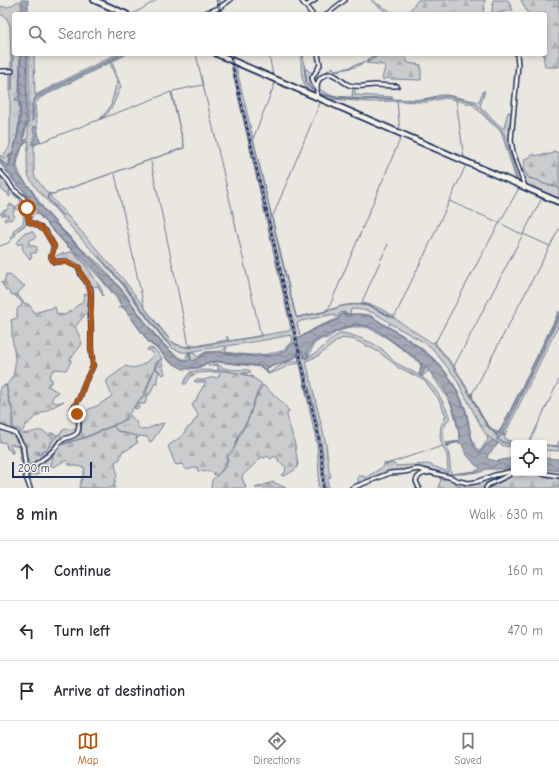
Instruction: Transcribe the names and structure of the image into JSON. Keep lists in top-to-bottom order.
{
  "scale_bar": "200 m",
  "page": {
    "search": "Search here",
    "scale": "200 m",
    "heading": ["8 min", "Walk · 630 m"],
    "list": [
      ["Continue", "160 m"],
      ["Turn left", "470 m"],
      "Arrive at destination"
    ],
    "nav": ["Map", "Directions", "Saved"]
  }
}
